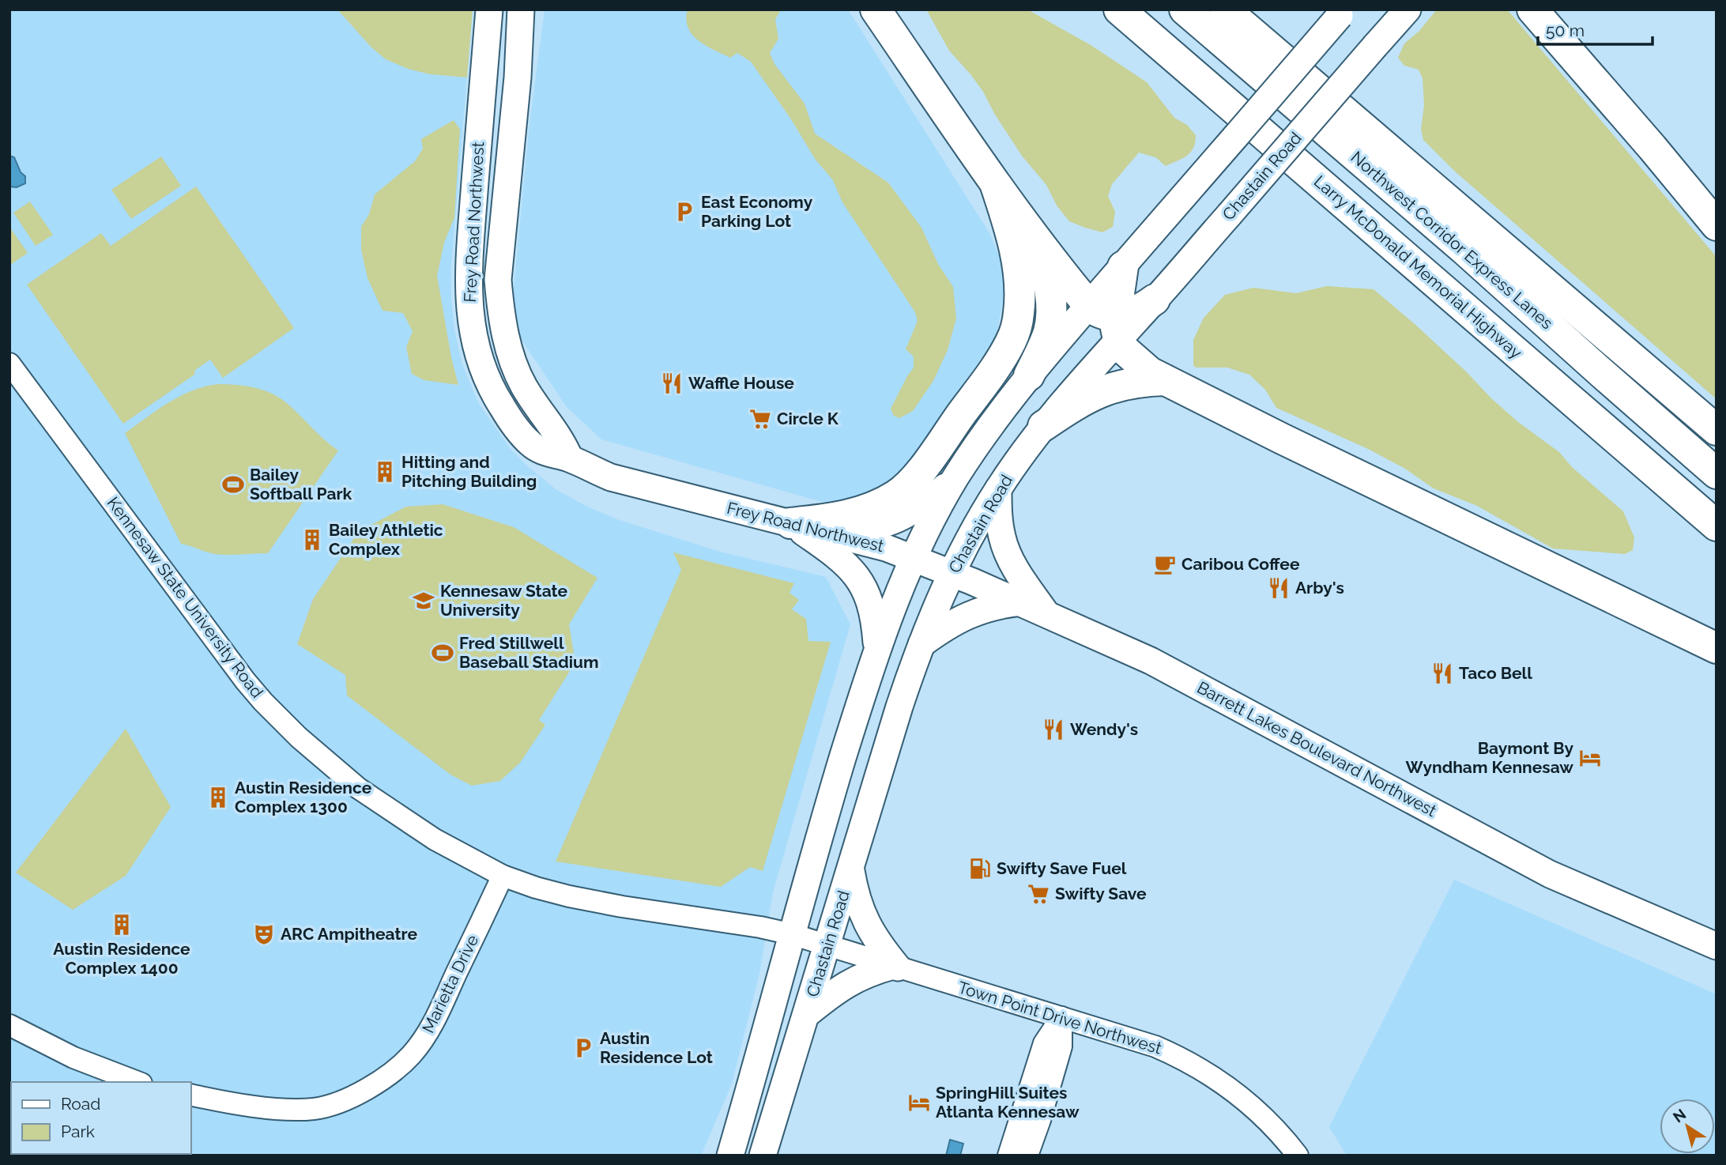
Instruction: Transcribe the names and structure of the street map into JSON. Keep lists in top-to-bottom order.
{
  "streets": {
    "highway": ["Northwest Corridor Express Lanes", "Larry McDonald Memorial Highway"],
    "main road": ["Chastain Road", "Frey Road Northwest", "Barrett Lakes Boulevard Northwest"],
    "street": ["Kennesaw State University Road", "Marietta Drive", "Town Point Drive Northwest"]
  },
  "crossings": [
    ["Chastain Road", "Barrett Lakes Boulevard Northwest"],
    ["Chastain Road", "Town Point Drive Northwest"],
    ["Frey Road Northwest", "Barrett Lakes Boulevard Northwest"],
    ["Kennesaw State University Road", "Marietta Drive"],
    ["Kennesaw State University Road", "Town Point Drive Northwest"]
  ],
  "places": {
    "parking": ["East Economy Parking Lot", "Austin Residence Lot"],
    "restaurant": [
      "Waffle House",
      "Arby's",
      "Taco Bell",
      "Wendy's"
    ],
    "supermarket": ["Circle K", "Swifty Save"],
    "building": [
      "Hitting and Pitching Building",
      "Bailey Athletic Complex",
      "Austin Residence Complex 1300",
      "Austin Residence Complex 1400"
    ],
    "sports": ["Bailey Softball Park", "Fred Stillwell Baseball Stadium"],
    "cafe": ["Caribou Coffee"],
    "school or university": ["Kennesaw State University"],
    "hotel": ["Baymont By Wyndham Kennesaw", "SpringHill Suites Atlanta Kennesaw"],
    "fuel station": ["Swifty Save Fuel"],
    "theatre": ["ARC Ampitheatre"]
  },
  "legend": ["Road", "Park"],
  "scale_bar": "50 m",
  "north": "top left"
}
